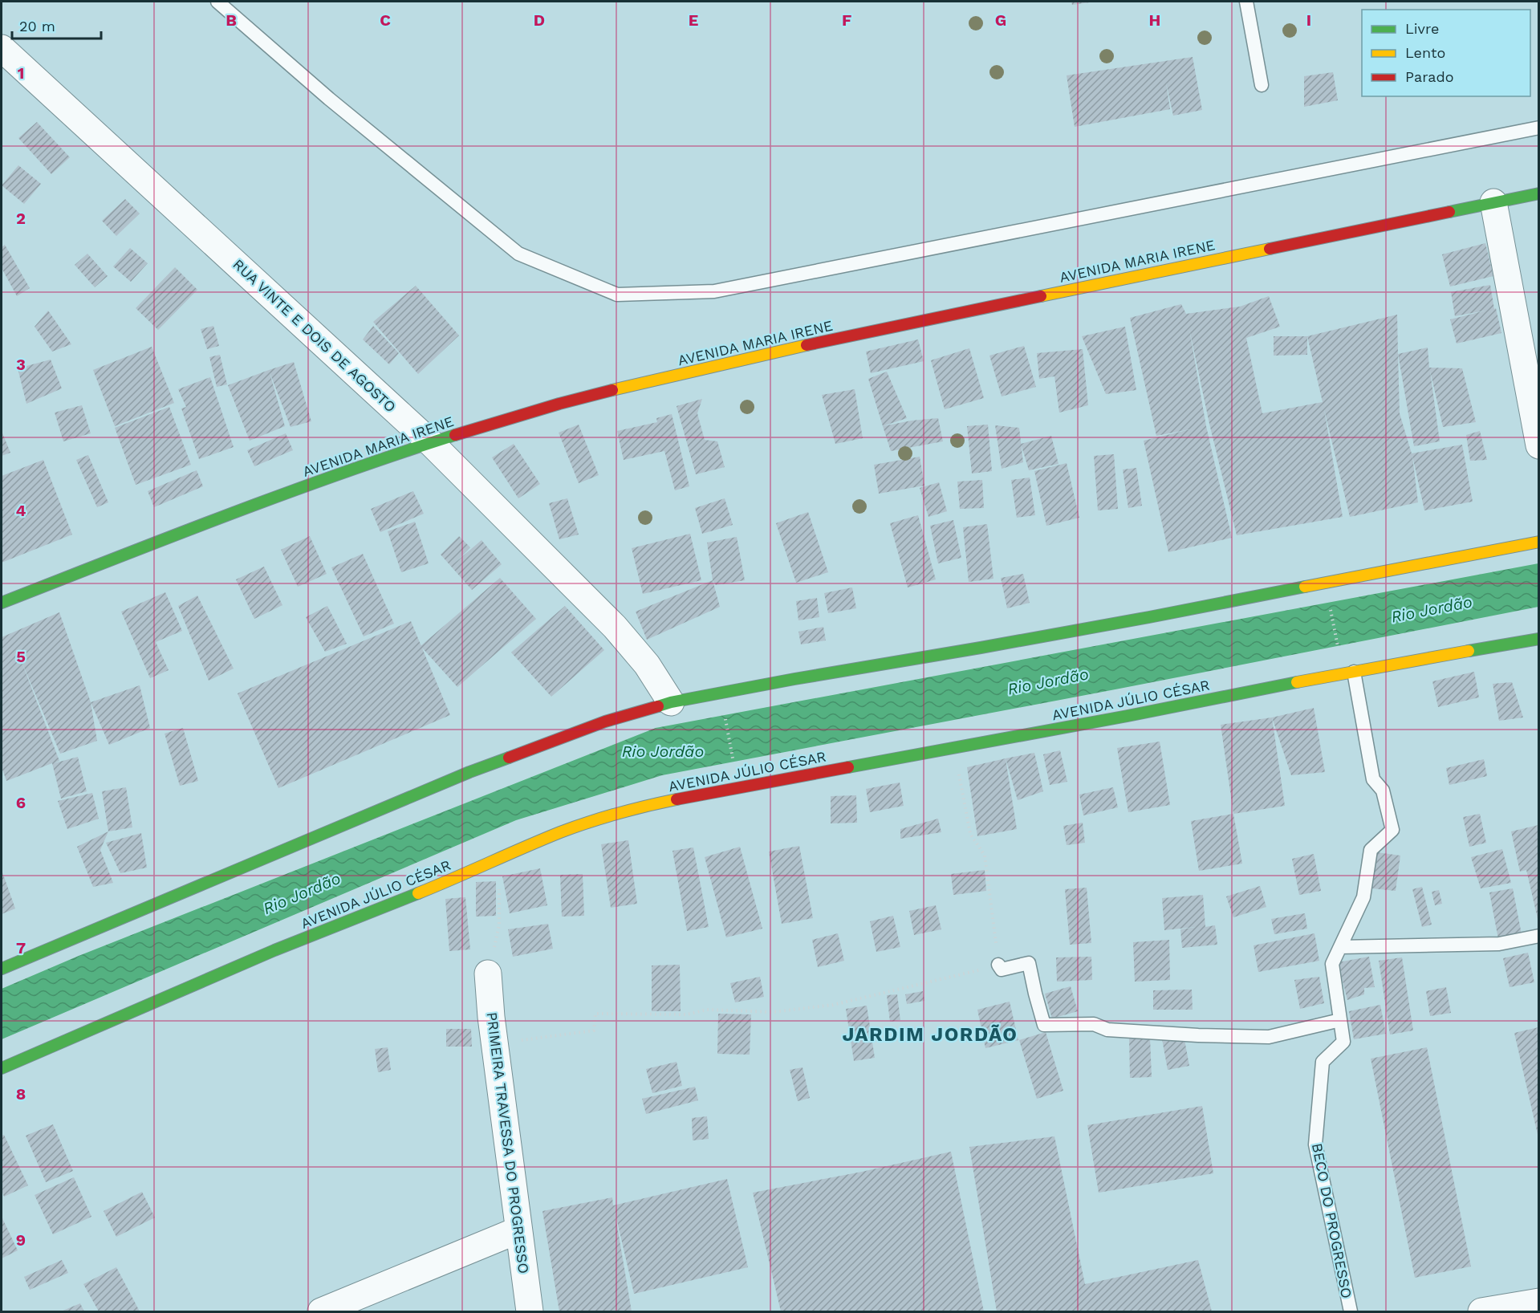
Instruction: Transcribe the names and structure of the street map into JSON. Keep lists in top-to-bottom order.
{
  "streets": {
    "street": [
      "AVENIDA MARIA IRENE",
      "RUA VINTE E DOIS DE AGOSTO",
      "AVENIDA JÚLIO CÉSAR",
      "PRIMEIRA TRAVESSA DO PROGRESSO"
    ],
    "lane": ["BECO DO PROGRESSO"]
  },
  "crossings": [
    ["AVENIDA MARIA IRENE", "RUA VINTE E DOIS DE AGOSTO"],
    ["AVENIDA JÚLIO CÉSAR", "BECO DO PROGRESSO"]
  ],
  "districts": ["JARDIM JORDÃO"],
  "water": ["Rio Jordão"],
  "legend": ["Livre", "Lento", "Parado"],
  "scale_bar": "20 m",
  "grid": {
    "columns": [
      "B",
      "C",
      "D",
      "E",
      "F",
      "G",
      "H",
      "I"
    ],
    "rows": [
      "1",
      "2",
      "3",
      "4",
      "5",
      "6",
      "7",
      "8",
      "9"
    ]
  }
}
